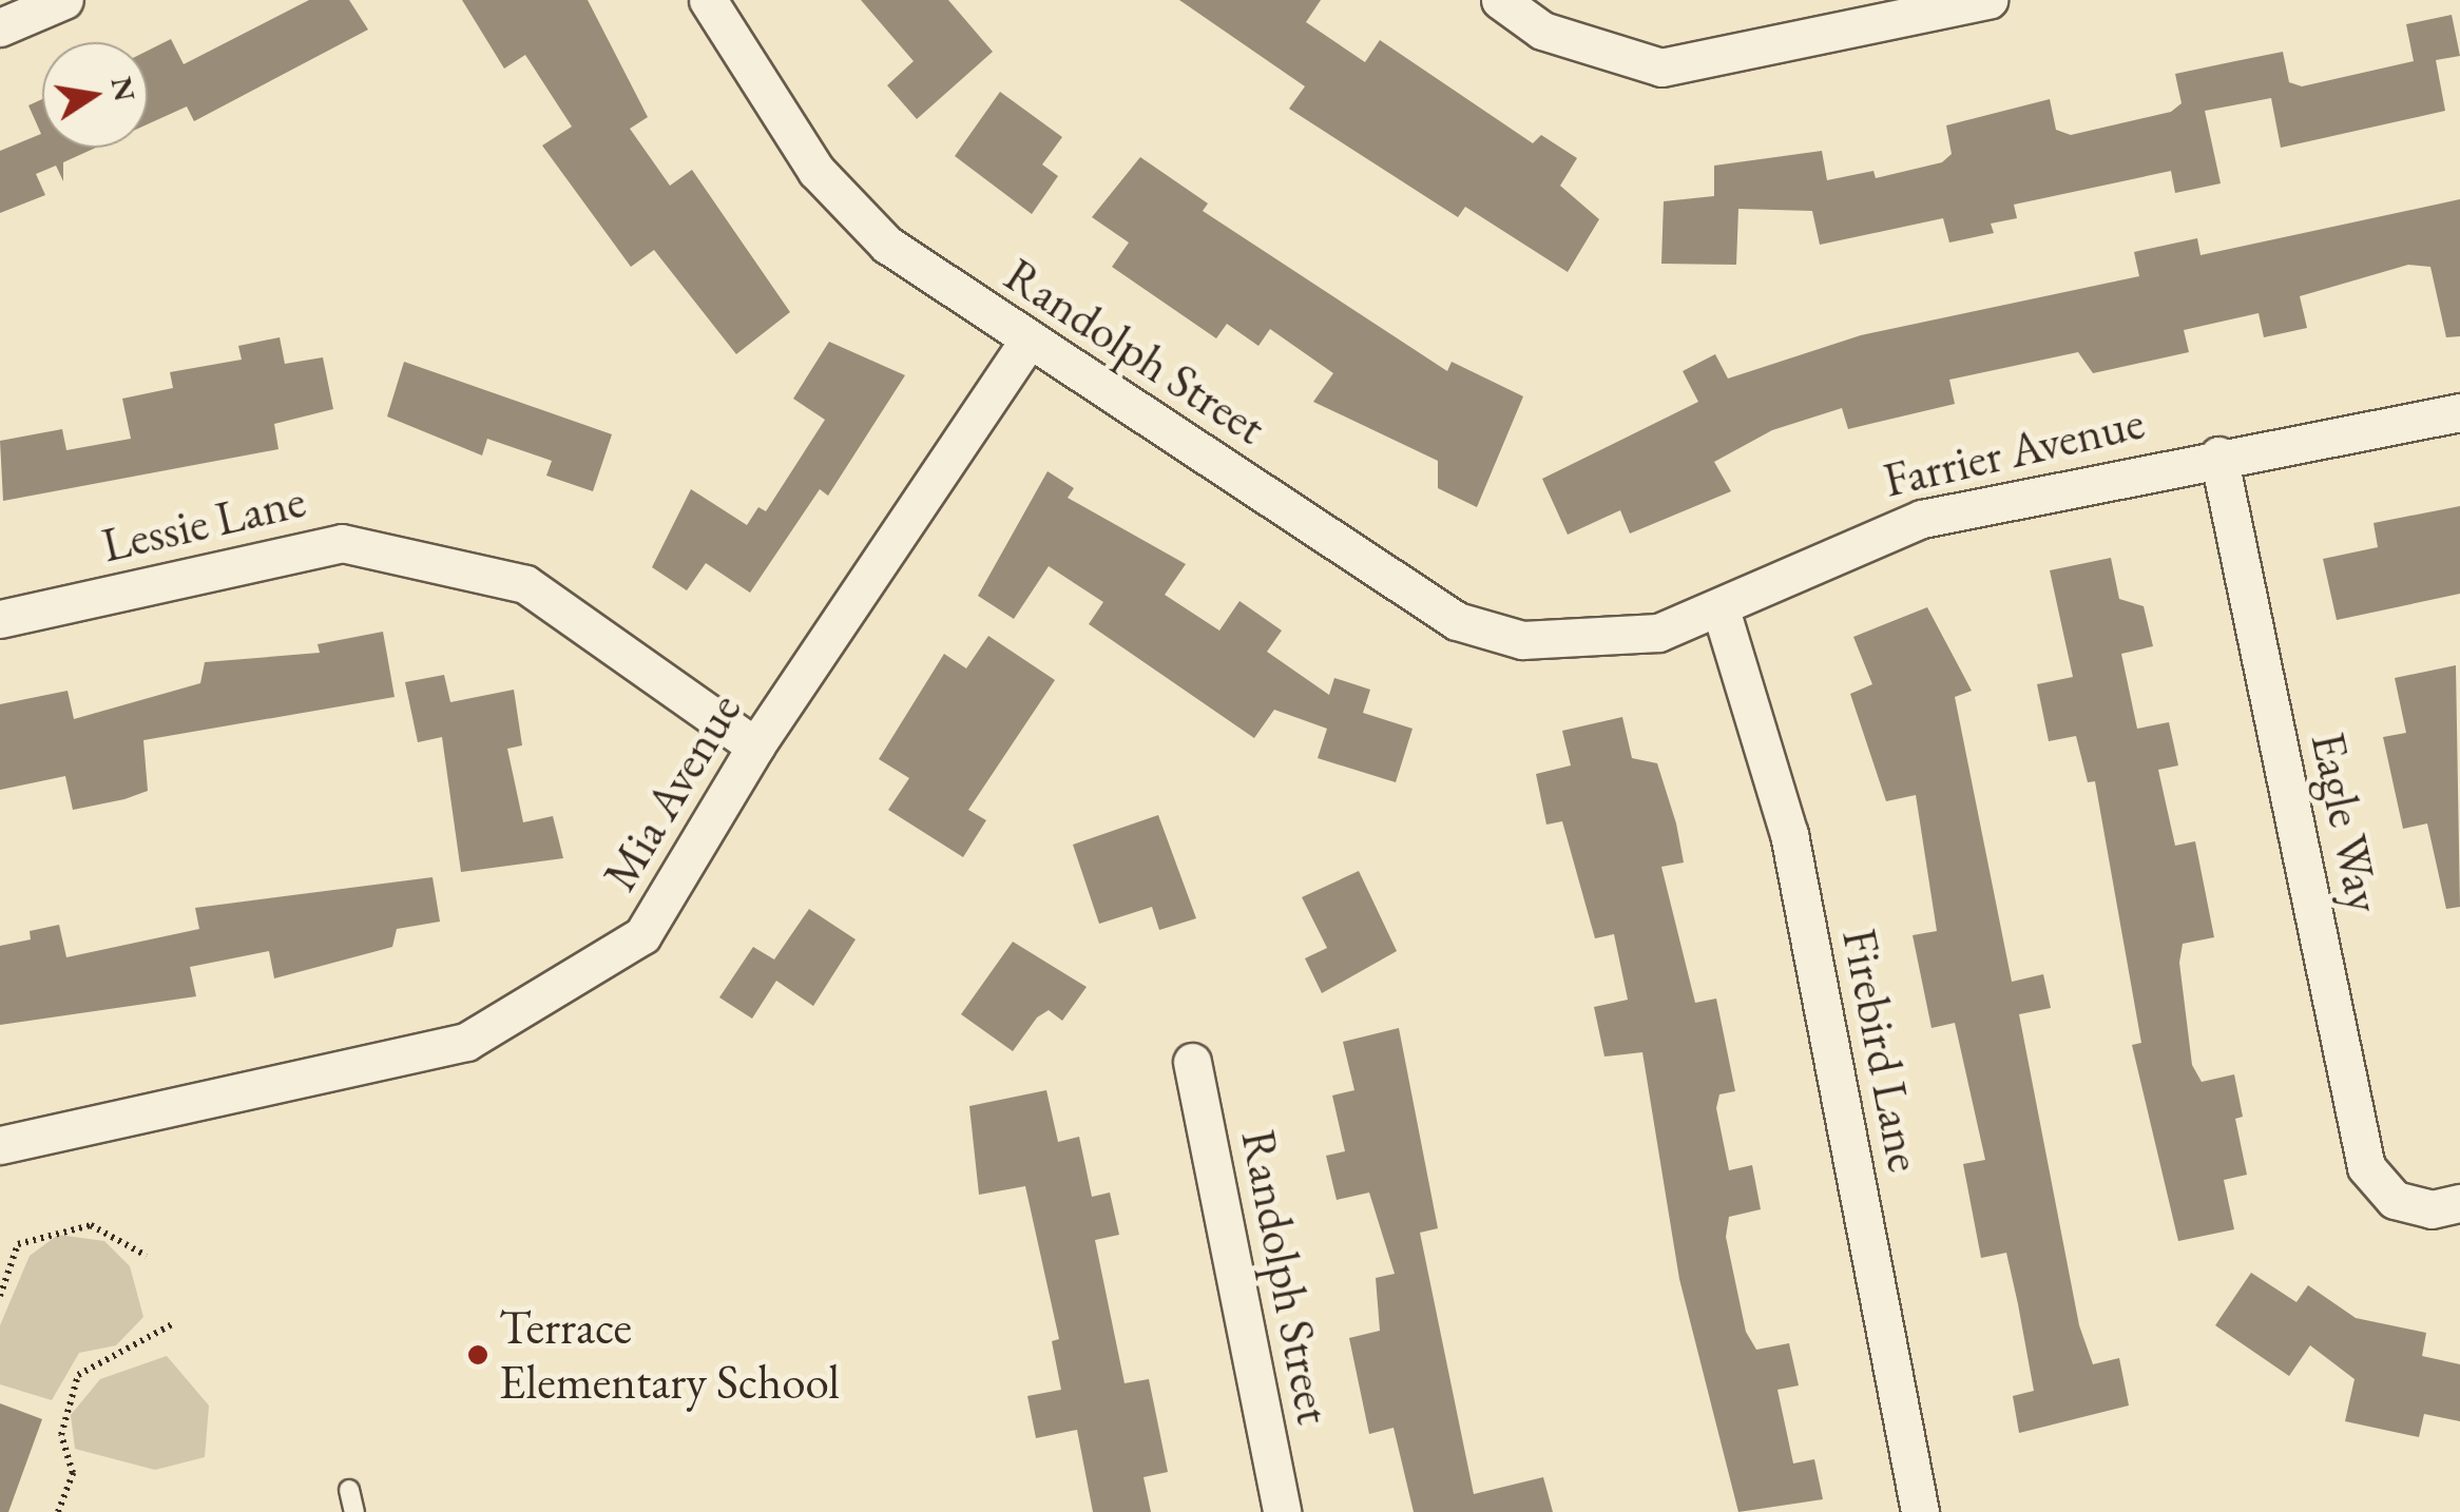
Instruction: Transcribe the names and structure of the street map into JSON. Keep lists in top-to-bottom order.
{
  "streets": {
    "street": [
      "Randolph Street",
      "Farrier Avenue",
      "Lessie Lane",
      "Mia Avenue",
      "Eagle Way",
      "Firebird Lane"
    ]
  },
  "crossings": [
    ["Randolph Street", "Farrier Avenue"],
    ["Randolph Street", "Mia Avenue"],
    ["Farrier Avenue", "Eagle Way"],
    ["Farrier Avenue", "Firebird Lane"],
    ["Lessie Lane", "Mia Avenue"]
  ],
  "places": ["Terrace Elementary School"],
  "north": "right"
}
